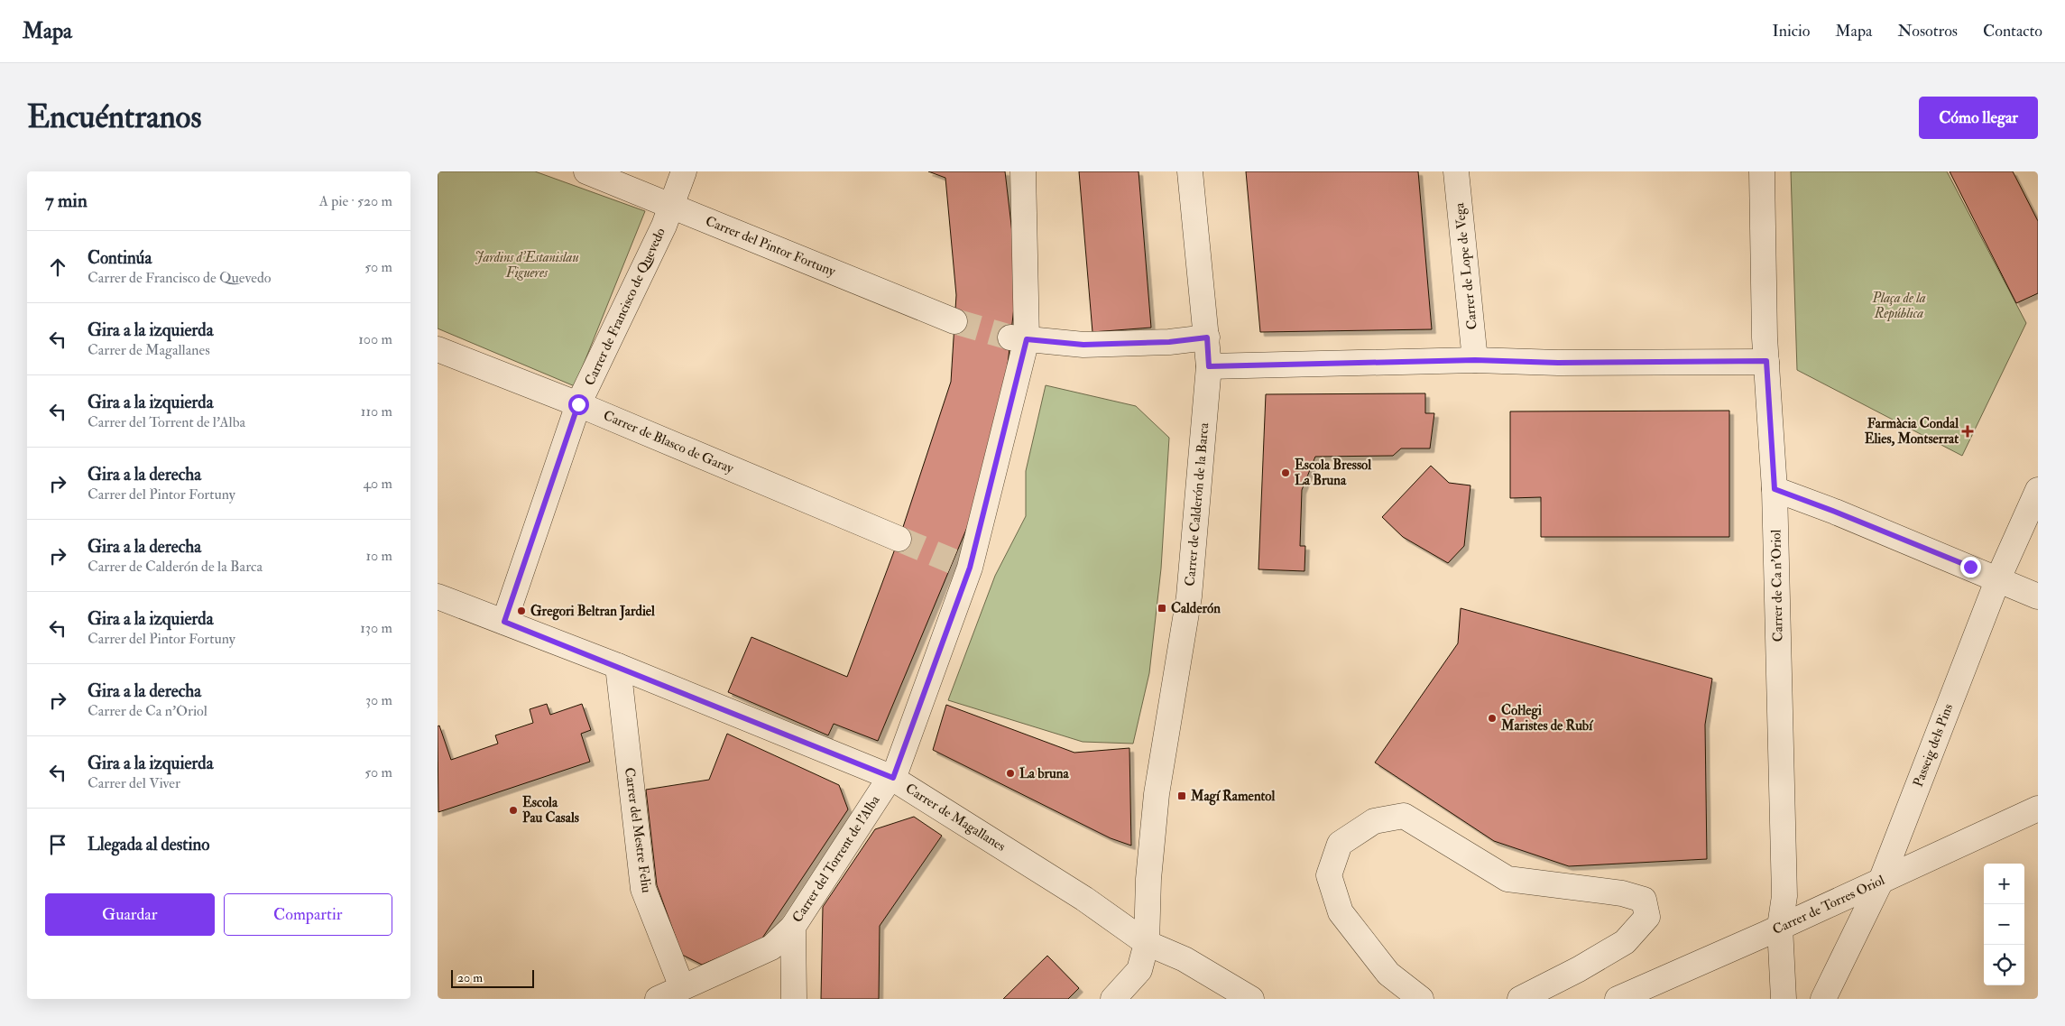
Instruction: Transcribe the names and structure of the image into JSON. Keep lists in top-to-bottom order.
{
  "streets": {
    "street": [
      "Carrer del Pintor Fortuny",
      "Carrer de Lope de Vega",
      "Carrer de Francisco de Quevedo",
      "Carrer de Blasco de Garay",
      "Carrer de Calderón de la Barca",
      "Carrer de Ca n'Oriol",
      "Passeig dels Pins",
      "Carrer de Magallanes",
      "Carrer del Mestre Feliu",
      "Carrer del Torrent de l'Alba",
      "Carrer de Torres Oriol"
    ]
  },
  "crossings": [
    ["Carrer del Pintor Fortuny", "Carrer de Francisco de Quevedo"],
    ["Carrer de Francisco de Quevedo", "Carrer de Blasco de Garay"],
    ["Carrer de Francisco de Quevedo", "Carrer de Magallanes"],
    ["Carrer de Calderón de la Barca", "Carrer de Magallanes"],
    ["Carrer de Ca n'Oriol", "Carrer de Torres Oriol"],
    ["Passeig dels Pins", "Carrer de Torres Oriol"],
    ["Carrer de Magallanes", "Carrer del Mestre Feliu"],
    ["Carrer de Magallanes", "Carrer del Torrent de l'Alba"]
  ],
  "parks": ["Jardins d'Estanislau Figueres", "Plaça de la República"],
  "places": {
    "health": ["Farmàcia Condal Elies, Montserrat"],
    "other": [
      "Escola Bressol La Bruna",
      "Gregori Beltran Jardiel",
      "Col·legi Maristes de Rubí",
      "La bruna",
      "Escola Pau Casals"
    ],
    "transit": ["Calderón", "Magí Ramentol"]
  },
  "scale_bar": "20 m",
  "page": {
    "header": "Mapa",
    "nav": [
      "Inicio",
      "Mapa",
      "Nosotros",
      "Contacto"
    ],
    "buttons": [
      "Cómo llegar",
      ["Guardar", "Compartir"]
    ],
    "title": "Encuéntranos",
    "heading": ["7 min", "A pie · 520 m"],
    "list": [
      ["Continúa", "Carrer de Francisco de Quevedo", "50 m"],
      ["Gira a la izquierda", "Carrer de Magallanes", "100 m"],
      ["Gira a la izquierda", "Carrer del Torrent de l'Alba", "110 m"],
      ["Gira a la derecha", "Carrer del Pintor Fortuny", "40 m"],
      ["Gira a la derecha", "Carrer de Calderón de la Barca", "10 m"],
      ["Gira a la izquierda", "Carrer del Pintor Fortuny", "130 m"],
      ["Gira a la derecha", "Carrer de Ca n'Oriol", "30 m"],
      ["Gira a la izquierda", "Carrer del Viver", "50 m"],
      "Llegada al destino"
    ],
    "map_buttons": ["+", "−"],
    "scale": "20 m"
  }
}
